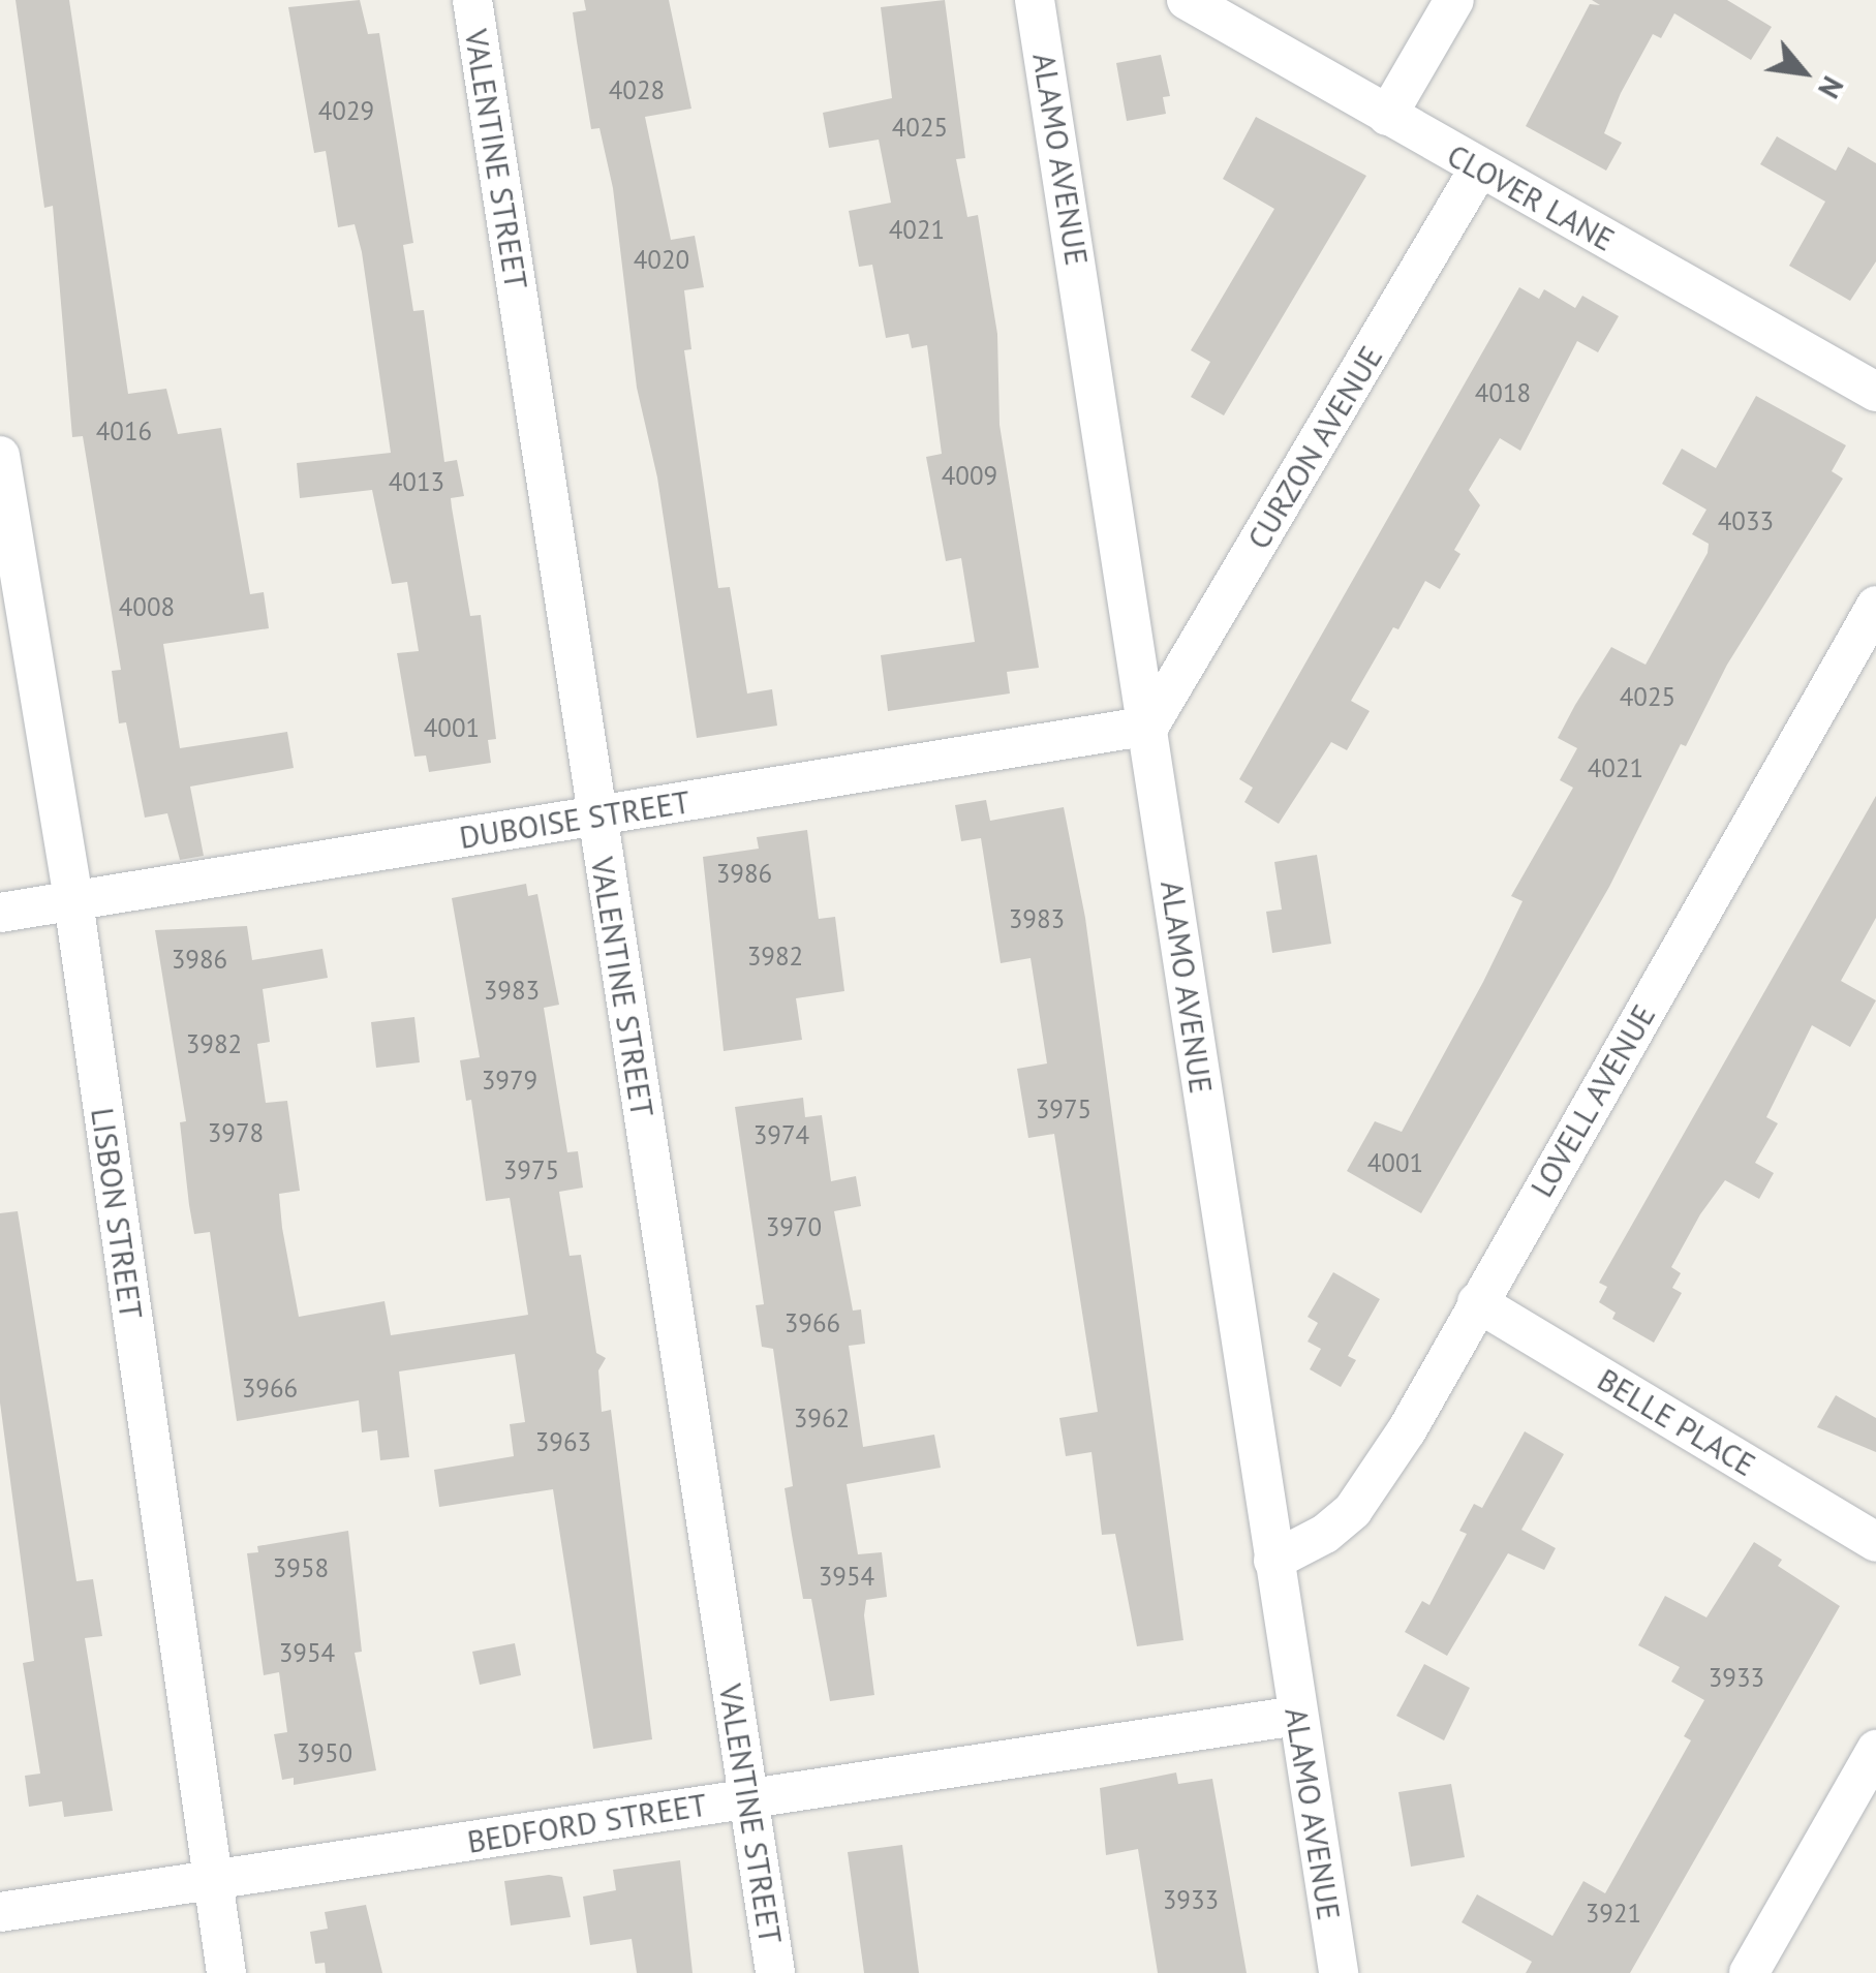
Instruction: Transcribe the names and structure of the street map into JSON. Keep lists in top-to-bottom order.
{
  "streets": {
    "street": [
      "VALENTINE STREET",
      "ALAMO AVENUE",
      "CLOVER LANE",
      "CURZON AVENUE",
      "DUBOISE STREET",
      "LOVELL AVENUE",
      "LISBON STREET",
      "BELLE PLACE",
      "BEDFORD STREET"
    ]
  },
  "crossings": [
    ["VALENTINE STREET", "DUBOISE STREET"],
    ["VALENTINE STREET", "BEDFORD STREET"],
    ["ALAMO AVENUE", "CURZON AVENUE"],
    ["ALAMO AVENUE", "DUBOISE STREET"],
    ["ALAMO AVENUE", "LOVELL AVENUE"],
    ["ALAMO AVENUE", "BEDFORD STREET"],
    ["CLOVER LANE", "CURZON AVENUE"],
    ["CURZON AVENUE", "DUBOISE STREET"],
    ["DUBOISE STREET", "LISBON STREET"],
    ["LOVELL AVENUE", "BELLE PLACE"],
    ["LISBON STREET", "BEDFORD STREET"]
  ],
  "house_numbers": [
    "4028",
    "4029",
    "4025",
    "4021",
    "4020",
    "4018",
    "4016",
    "4009",
    "4013",
    "4033",
    "4008",
    "4025",
    "4001",
    "4021",
    "3986",
    "3983",
    "3982",
    "3986",
    "3983",
    "3982",
    "3979",
    "3975",
    "3978",
    "3974",
    "4001",
    "3975",
    "3970",
    "3966",
    "3966",
    "3962",
    "3963",
    "3958",
    "3954",
    "3954",
    "3933",
    "3950",
    "3933",
    "3921"
  ],
  "north": "bottom right"
}
